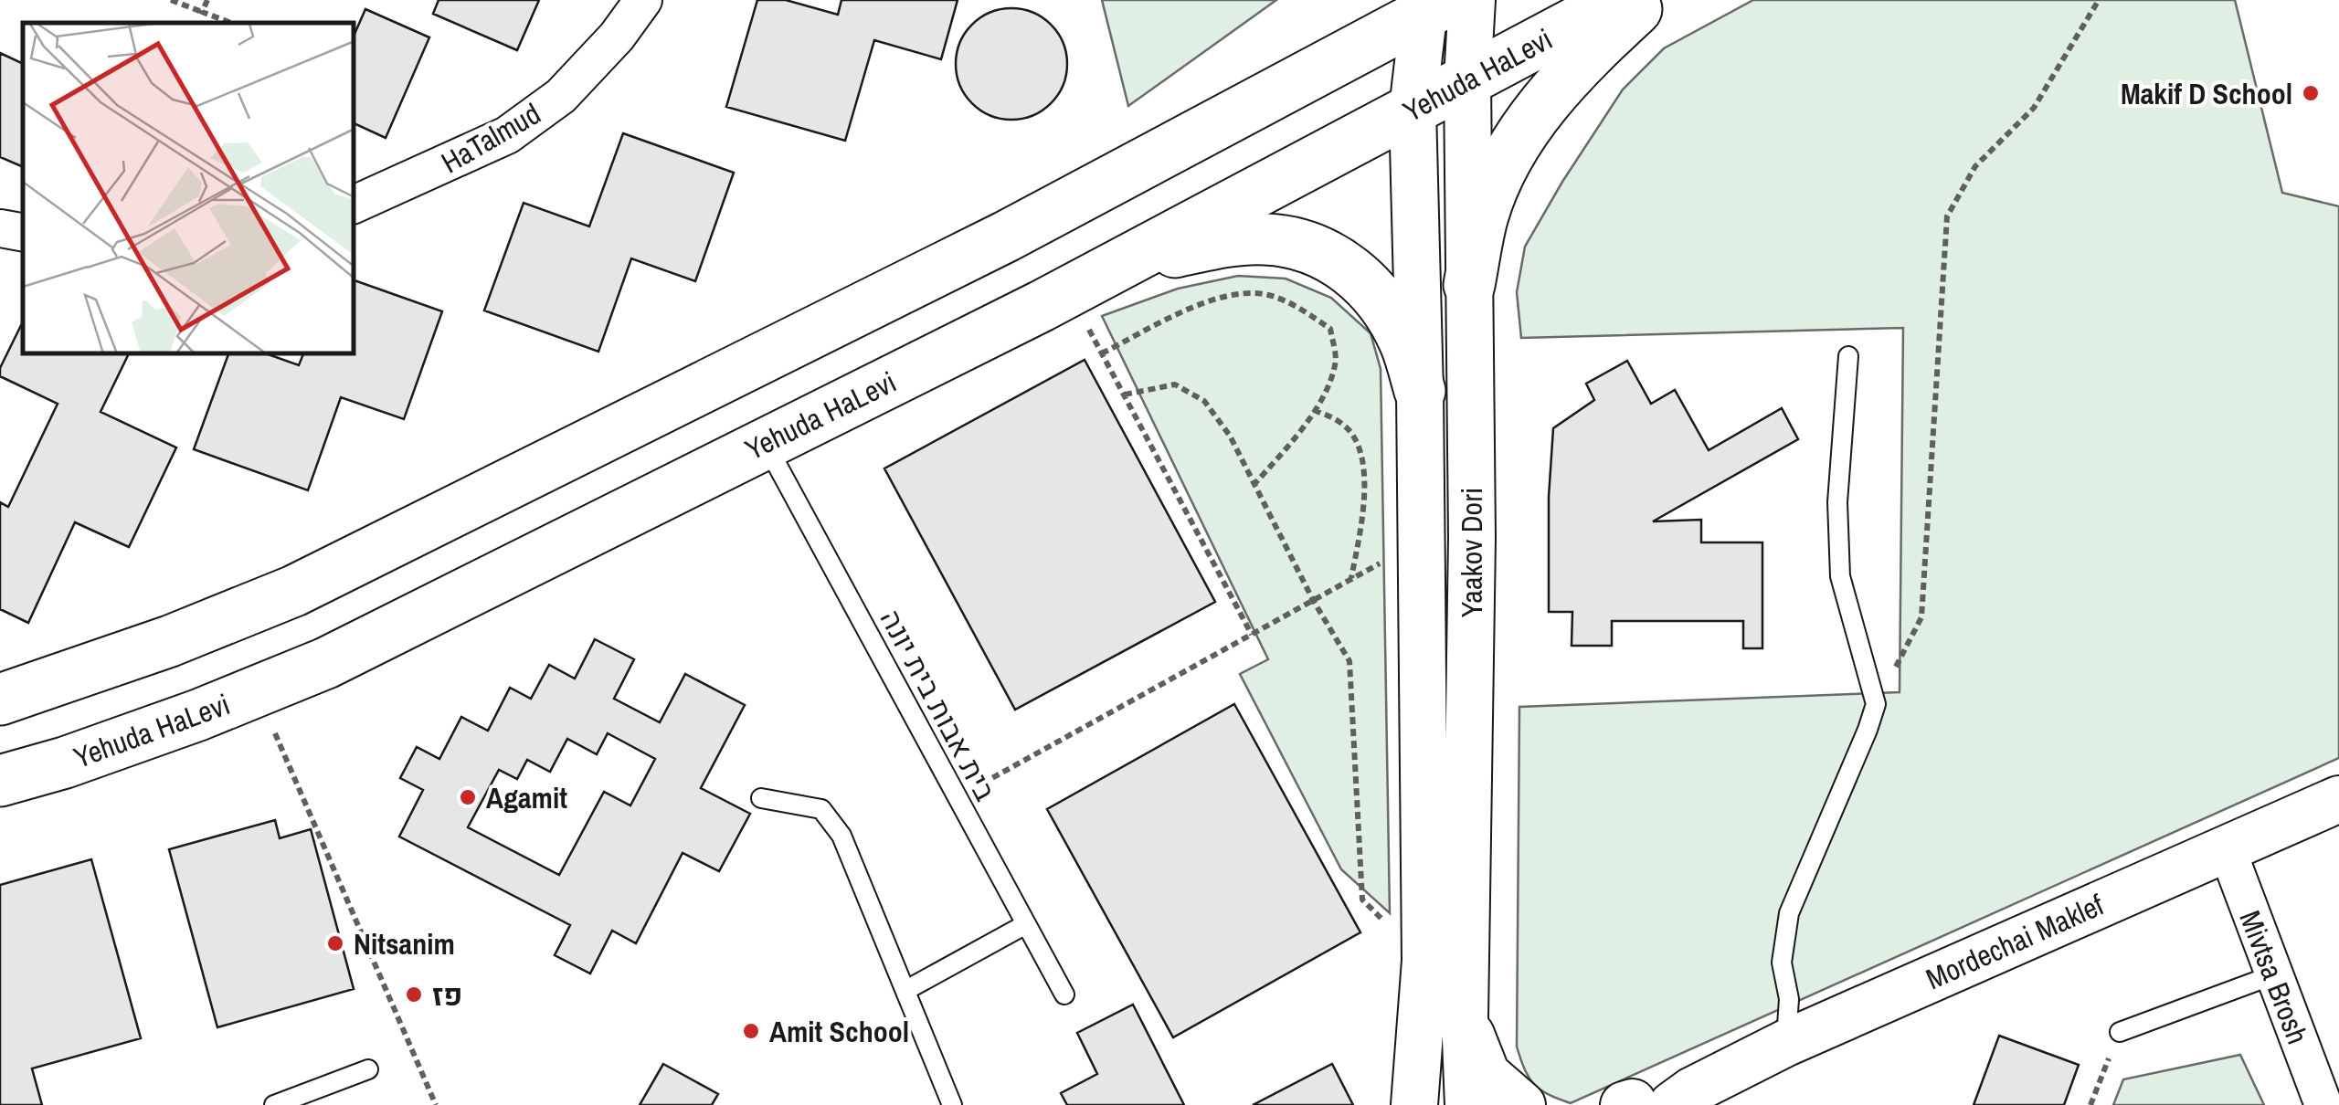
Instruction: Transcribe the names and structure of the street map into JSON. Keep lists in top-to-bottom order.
{
  "streets": {
    "main road": ["Yehuda HaLevi"],
    "street": [
      "HaTalmud",
      "Yaakov Dori",
      "Mordechai Maklef",
      "Mivtsa Brosh"
    ],
    "lane": ["בית אבות בית יונה"]
  },
  "crossings": [
    ["Yehuda HaLevi", "Yaakov Dori"],
    ["Yehuda HaLevi", "בית אבות בית יונה"],
    ["Mordechai Maklef", "Mivtsa Brosh"]
  ],
  "places": [
    "Makif D School",
    "Agamit",
    "Nitsanim",
    "פז",
    "Amit School"
  ]
}
